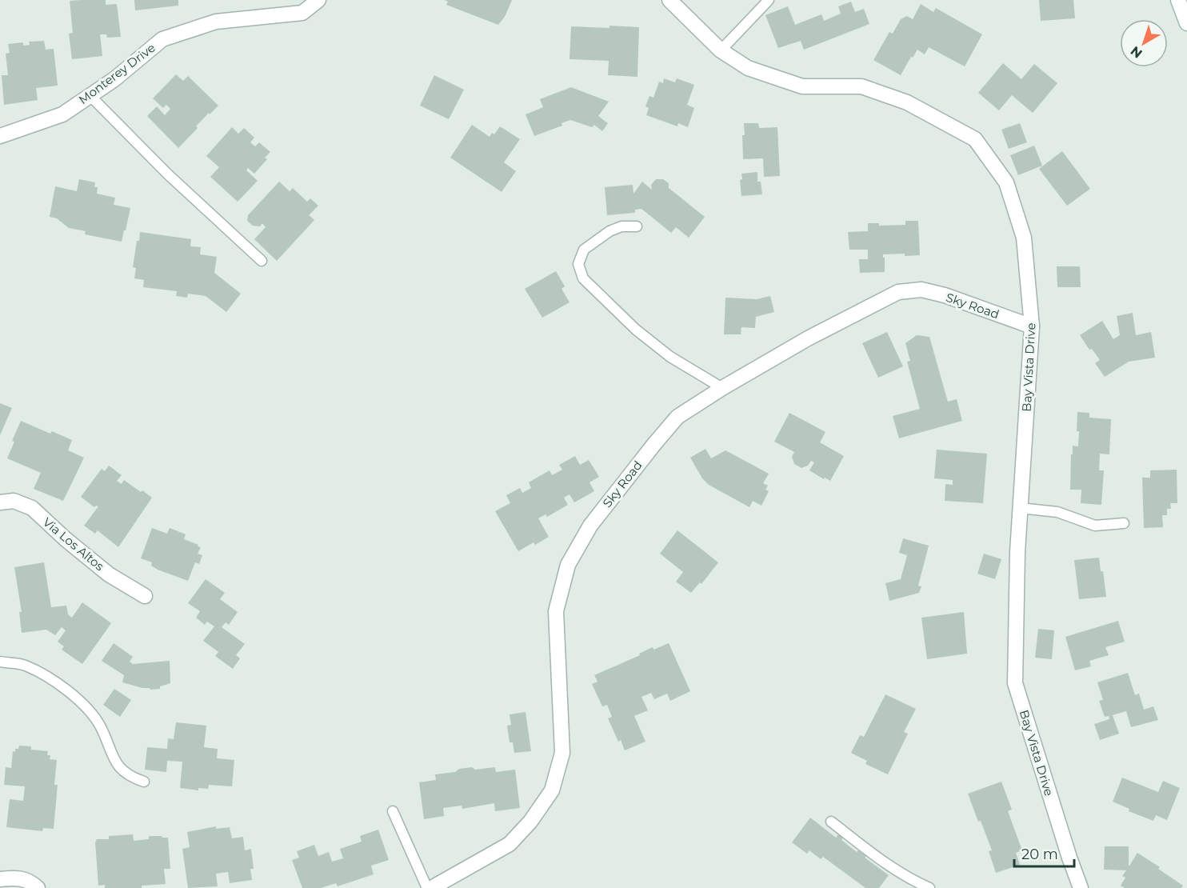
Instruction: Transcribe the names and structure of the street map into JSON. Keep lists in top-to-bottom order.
{
  "streets": {
    "street": [
      "Monterey Drive",
      "Sky Road",
      "Bay Vista Drive",
      "Via Los Altos"
    ]
  },
  "crossings": [
    ["Sky Road", "Bay Vista Drive"]
  ],
  "scale_bar": "20 m",
  "north": "bottom left"
}
